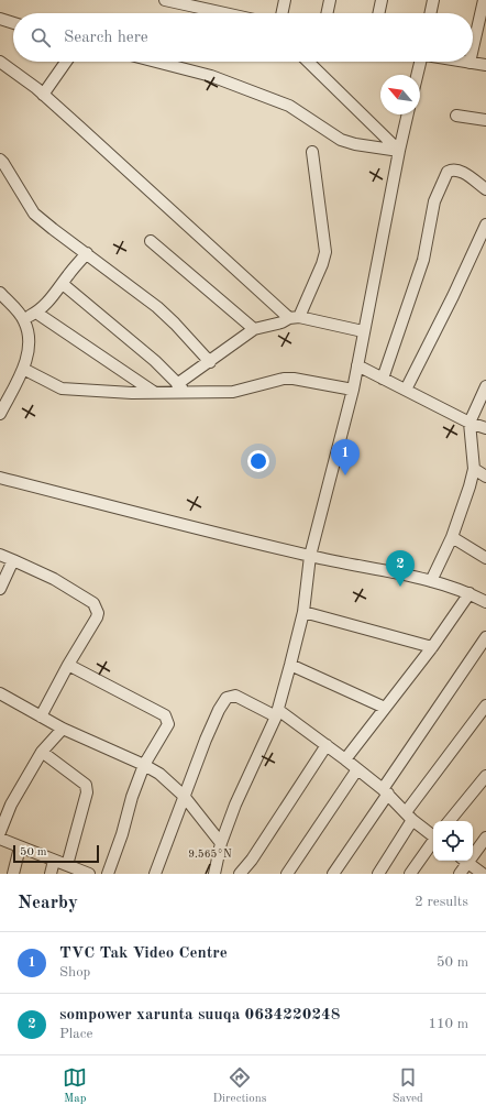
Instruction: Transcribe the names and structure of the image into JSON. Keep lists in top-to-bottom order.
{
  "scale_bar": "50 m",
  "north": "top left",
  "page": {
    "search": "Search here",
    "pins": ["1", "2"],
    "scale": "50 m",
    "heading": ["Nearby", "2 results"],
    "list": [
      {
        "mark": "1",
        "name": "TVC Tak Video Centre",
        "note": "Shop",
        "value": "50 m"
      },
      {
        "mark": "2",
        "name": "sompower xarunta suuqa 0634220248",
        "note": "Place",
        "value": "110 m"
      }
    ],
    "nav": ["Map", "Directions", "Saved"]
  },
  "coordinates": ["9.565°N"]
}
